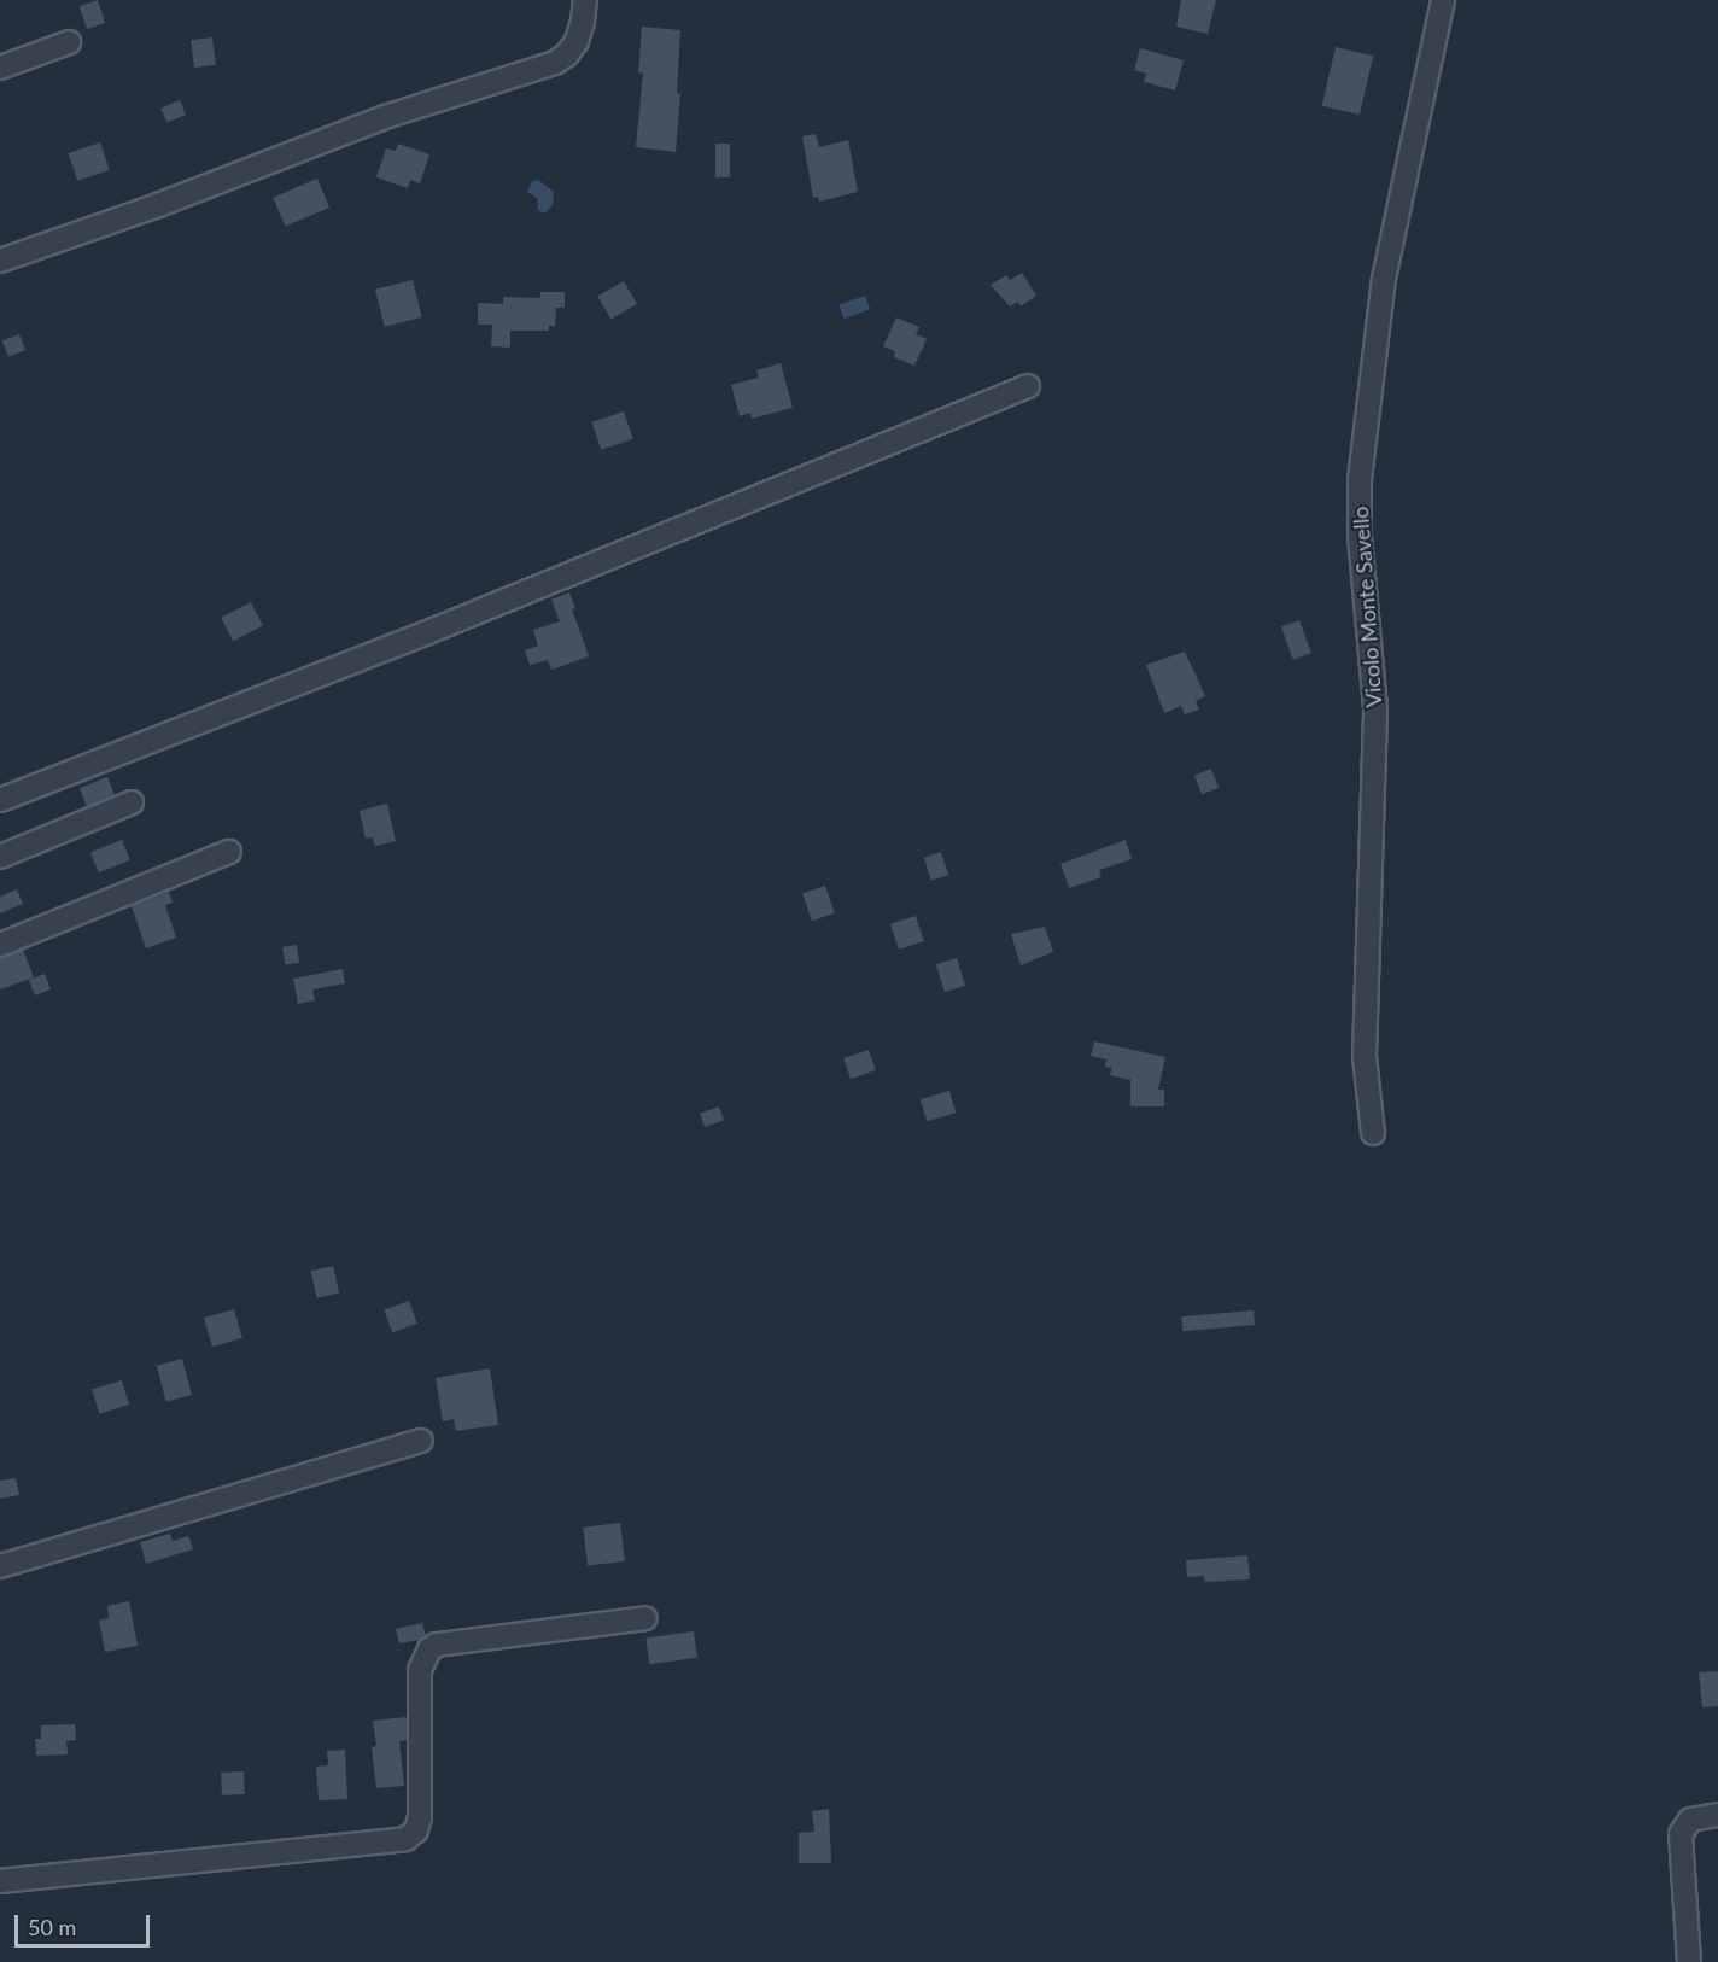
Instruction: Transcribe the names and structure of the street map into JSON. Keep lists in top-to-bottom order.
{
  "streets": {
    "street": ["Vicolo Monte Savello"]
  },
  "scale_bar": "50 m"
}
